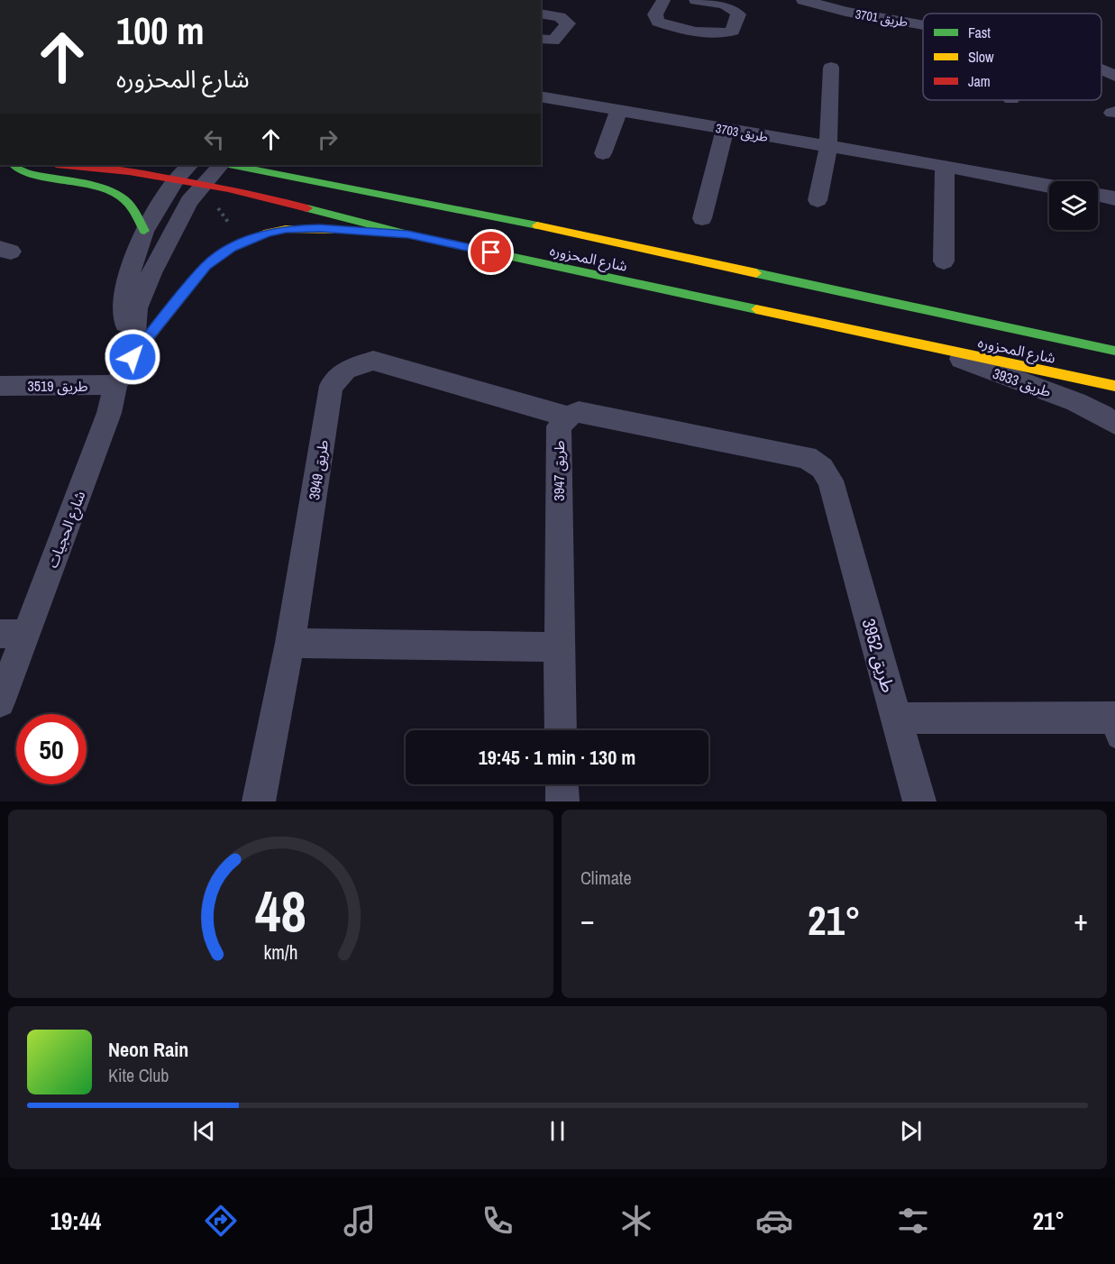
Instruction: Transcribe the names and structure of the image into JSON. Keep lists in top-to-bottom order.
{
  "streets": {
    "main road": ["شارع المحزوره"],
    "street": [
      "طريق 3701",
      "طريق 3703",
      "طريق 3933",
      "طريق 3519",
      "طريق 3949",
      "طريق 3947",
      "شارع الحجيات",
      "طريق 3952"
    ]
  },
  "crossings": [
    ["شارع المحزوره", "طريق 3933"],
    ["شارع المحزوره", "شارع الحجيات"],
    ["طريق 3519", "شارع الحجيات"],
    ["طريق 3949", "طريق 3947"],
    ["طريق 3949", "طريق 3952"],
    ["طريق 3947", "طريق 3952"]
  ],
  "legend": ["Fast", "Slow", "Jam"],
  "page": {
    "turn": ["100 m", "شارع المحزوره"],
    "limit": "50",
    "trip": "19:45 · 1 min · 130 m",
    "tile": "Climate",
    "heat": ["−", "21°", "+"],
    "song": ["Neon Rain", "Kite Club"],
    "tabs": ["19:44", "21°"],
    "gauge": ["48", "km/h"]
  }
}
